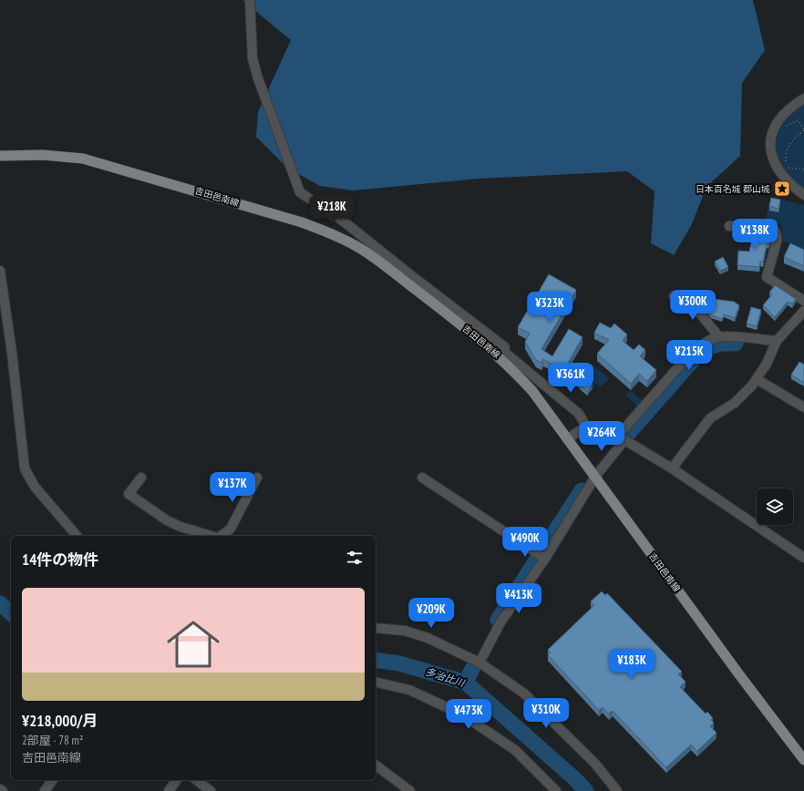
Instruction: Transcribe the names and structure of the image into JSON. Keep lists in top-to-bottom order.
{
  "streets": {
    "main road": ["吉田邑南線"]
  },
  "water": ["多治比川"],
  "places": {
    "place": ["日本百名城 郡山城"]
  },
  "page": {
    "price": [
      "¥218K",
      "¥138K",
      "¥300K",
      "¥323K",
      "¥215K",
      "¥361K",
      "¥264K",
      "¥137K",
      "¥490K",
      "¥413K",
      "¥209K",
      "¥183K",
      "¥310K",
      "¥473K"
    ],
    "heading": "14件の物件",
    "list": [
      {
        "name": "¥218,000/月",
        "note": "2部屋 · 78 m² · 吉田邑南線"
      }
    ]
  }
}
